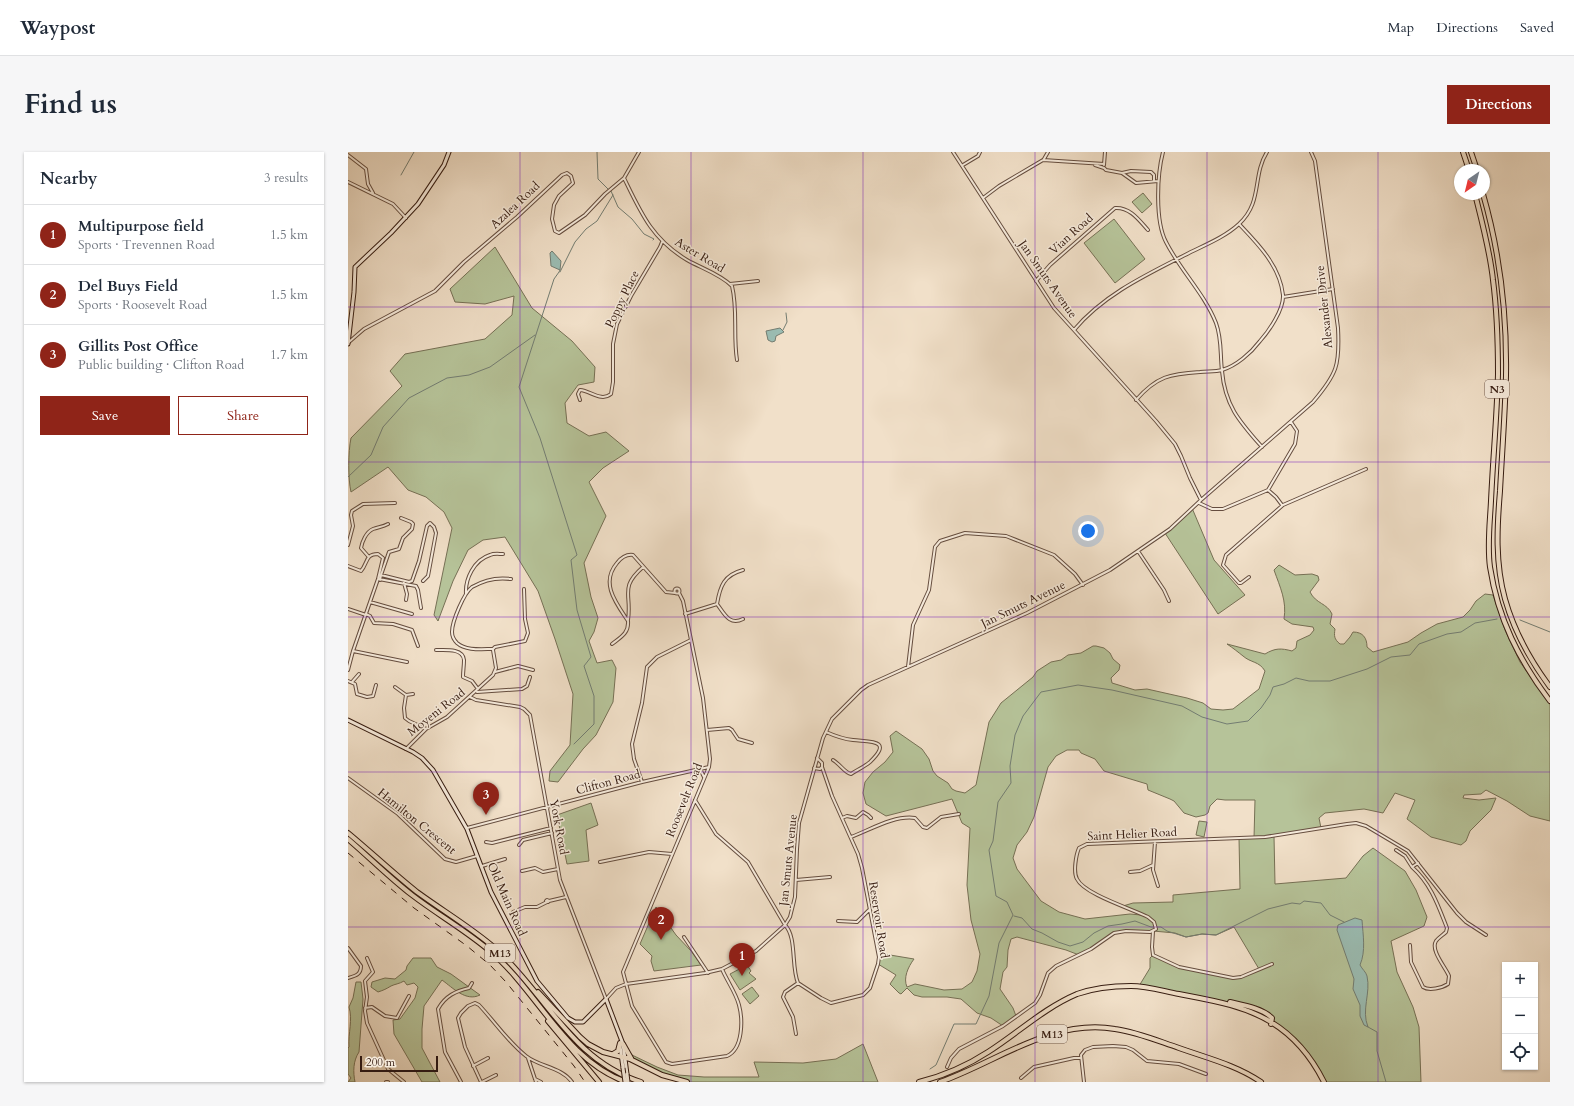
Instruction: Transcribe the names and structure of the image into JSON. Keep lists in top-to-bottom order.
{
  "streets": {
    "highway": ["N3", "M13"],
    "street": [
      "Azalea Road",
      "Vian Road",
      "Aster Road",
      "Jan Smuts Avenue",
      "Poppy Place",
      "Alexander Drive",
      "Moyeni Road",
      "Clifton Road",
      "Roosevelt Road",
      "Hamilton Crescent",
      "York Road",
      "Saint Helier Road",
      "Old Main Road",
      "Reservoir Road"
    ]
  },
  "crossings": [
    ["Azalea Road", "Aster Road"],
    ["Vian Road", "Jan Smuts Avenue"],
    ["Aster Road", "Poppy Place"],
    ["Jan Smuts Avenue", "Alexander Drive"],
    ["Jan Smuts Avenue", "Roosevelt Road"],
    ["Jan Smuts Avenue", "York Road"],
    ["Jan Smuts Avenue", "Old Main Road"],
    ["Jan Smuts Avenue", "Reservoir Road"],
    ["Moyeni Road", "York Road"],
    ["Moyeni Road", "Old Main Road"],
    ["Clifton Road", "Roosevelt Road"],
    ["Clifton Road", "York Road"],
    ["Clifton Road", "Old Main Road"],
    ["Hamilton Crescent", "Old Main Road"],
    ["York Road", "Old Main Road"]
  ],
  "scale_bar": "200 m",
  "north": "bottom left",
  "page": {
    "header": "Waypost",
    "nav": ["Map", "Directions", "Saved"],
    "title": "Find us",
    "buttons": [
      "Directions",
      ["Save", "Share"]
    ],
    "heading": ["Nearby", "3 results"],
    "list": [
      {
        "mark": "1",
        "name": "Multipurpose field",
        "note": "Sports · Trevennen Road",
        "value": "1.5 km"
      },
      {
        "mark": "2",
        "name": "Del Buys Field",
        "note": "Sports · Roosevelt Road",
        "value": "1.5 km"
      },
      {
        "mark": "3",
        "name": "Gillits Post Office",
        "note": "Public building · Clifton Road",
        "value": "1.7 km"
      }
    ],
    "pins": ["3", "2", "1"],
    "map_buttons": ["+", "−"],
    "scale": "200 m"
  }
}
